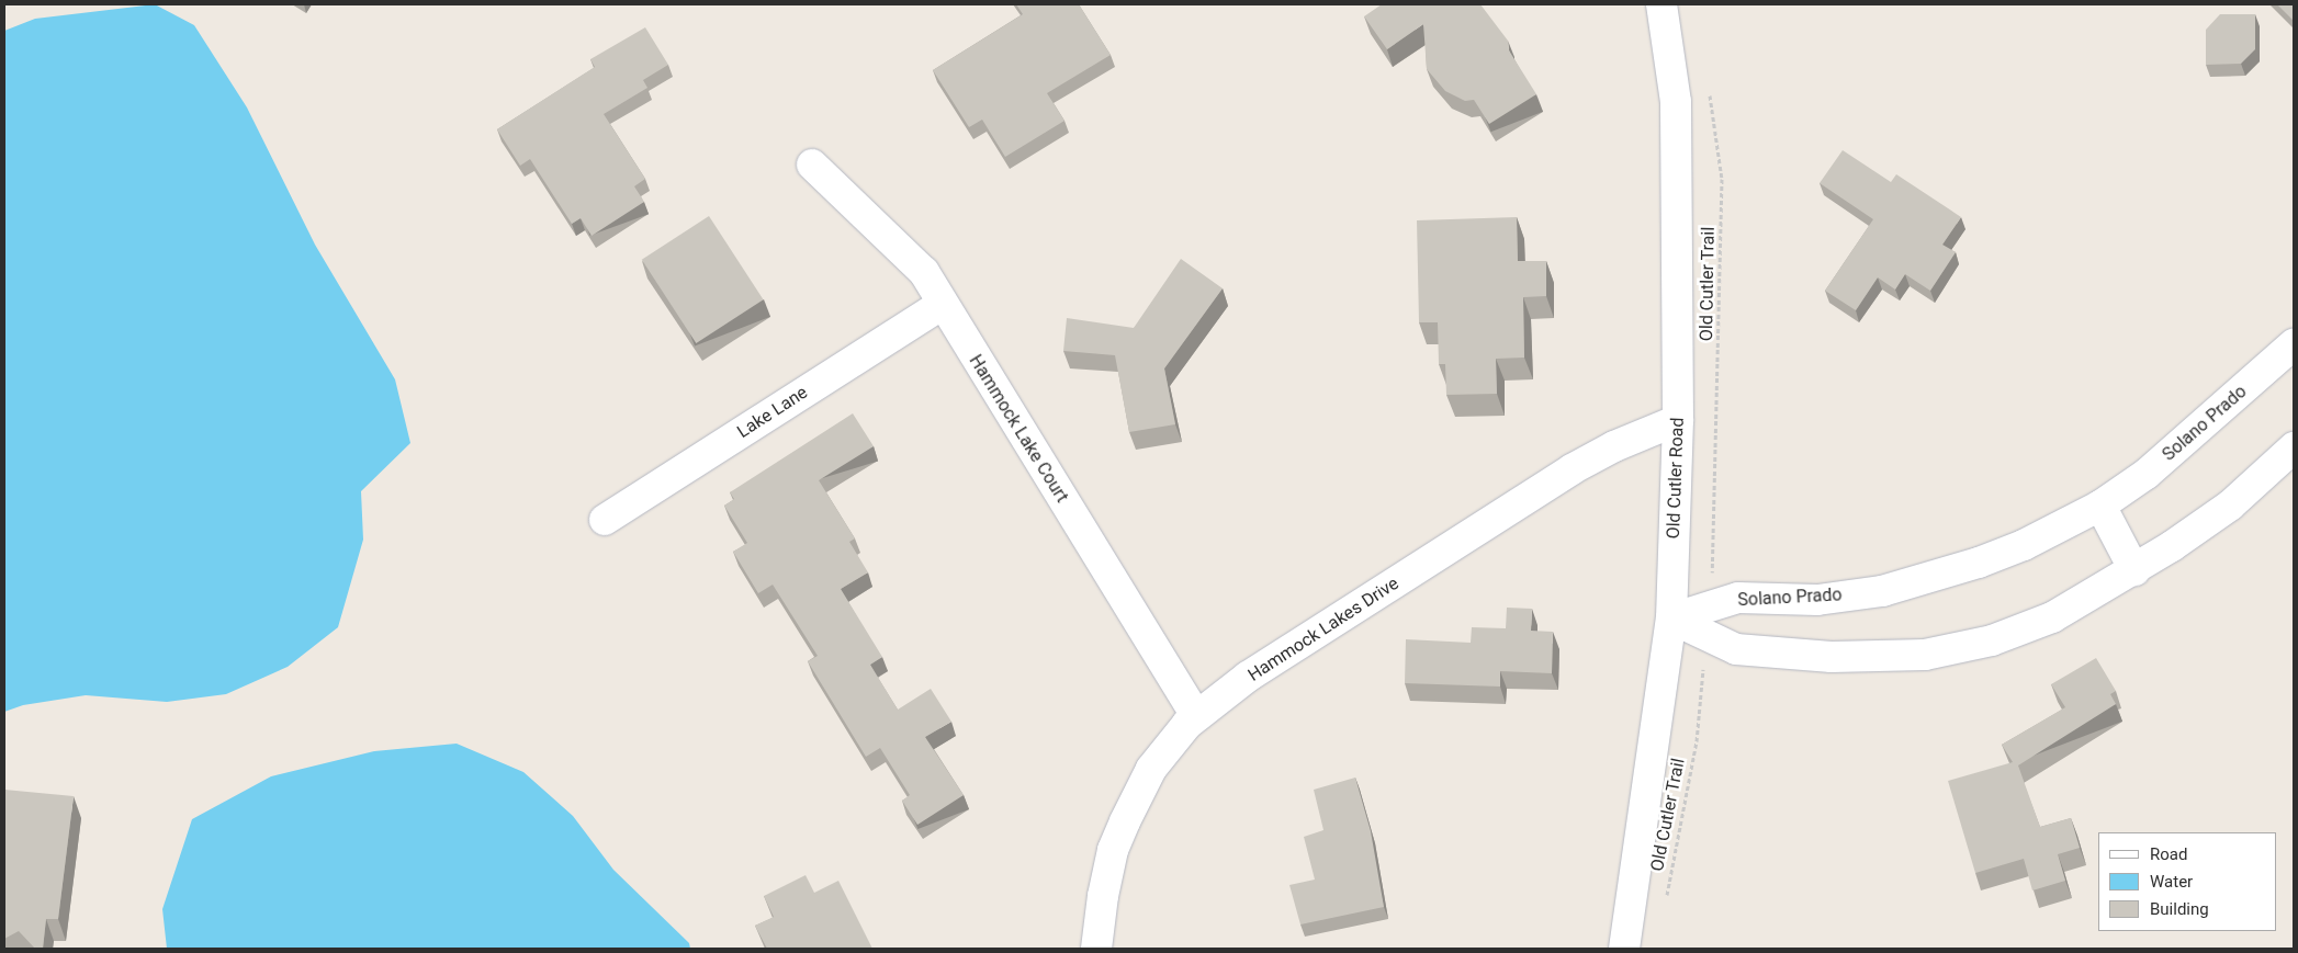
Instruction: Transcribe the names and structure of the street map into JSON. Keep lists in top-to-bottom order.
{
  "streets": {
    "street": [
      "Lake Lane",
      "Solano Prado",
      "Hammock Lake Court",
      "Old Cutler Road",
      "Hammock Lakes Drive"
    ],
    "path": ["Old Cutler Trail"]
  },
  "crossings": [
    ["Lake Lane", "Hammock Lake Court"],
    ["Solano Prado", "Old Cutler Road"],
    ["Hammock Lake Court", "Hammock Lakes Drive"],
    ["Old Cutler Road", "Hammock Lakes Drive"]
  ],
  "legend": ["Road", "Water", "Building"]
}
